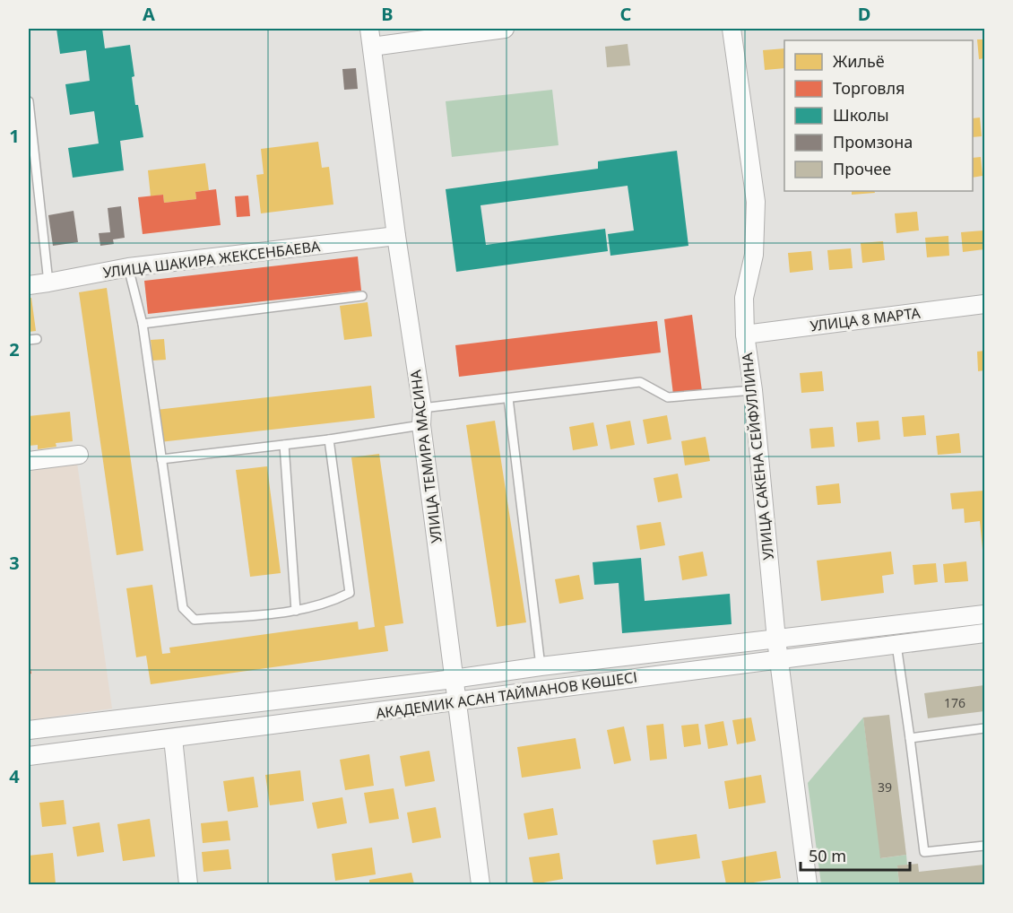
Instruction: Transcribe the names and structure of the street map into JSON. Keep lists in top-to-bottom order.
{
  "streets": {
    "street": [
      "УЛИЦА ШАКИРА ЖЕКСЕНБАЕВА",
      "УЛИЦА 8 МАРТА",
      "УЛИЦА ТЕМИРА МАСИНА",
      "УЛИЦА САКЕНА СЕЙФУЛЛИНА",
      "АКАДЕМИК АСАН ТАЙМАНОВ КӨШЕСІ"
    ]
  },
  "crossings": [
    ["УЛИЦА ШАКИРА ЖЕКСЕНБАЕВА", "УЛИЦА ТЕМИРА МАСИНА"],
    ["УЛИЦА 8 МАРТА", "УЛИЦА САКЕНА СЕЙФУЛЛИНА"],
    ["УЛИЦА ТЕМИРА МАСИНА", "АКАДЕМИК АСАН ТАЙМАНОВ КӨШЕСІ"],
    ["УЛИЦА САКЕНА СЕЙФУЛЛИНА", "АКАДЕМИК АСАН ТАЙМАНОВ КӨШЕСІ"]
  ],
  "house_numbers": ["176", "39"],
  "legend": [
    "Жильё",
    "Торговля",
    "Школы",
    "Промзона",
    "Прочее"
  ],
  "scale_bar": "50 m",
  "grid": {
    "columns": [
      "A",
      "B",
      "C",
      "D"
    ],
    "rows": [
      "1",
      "2",
      "3",
      "4"
    ]
  }
}
